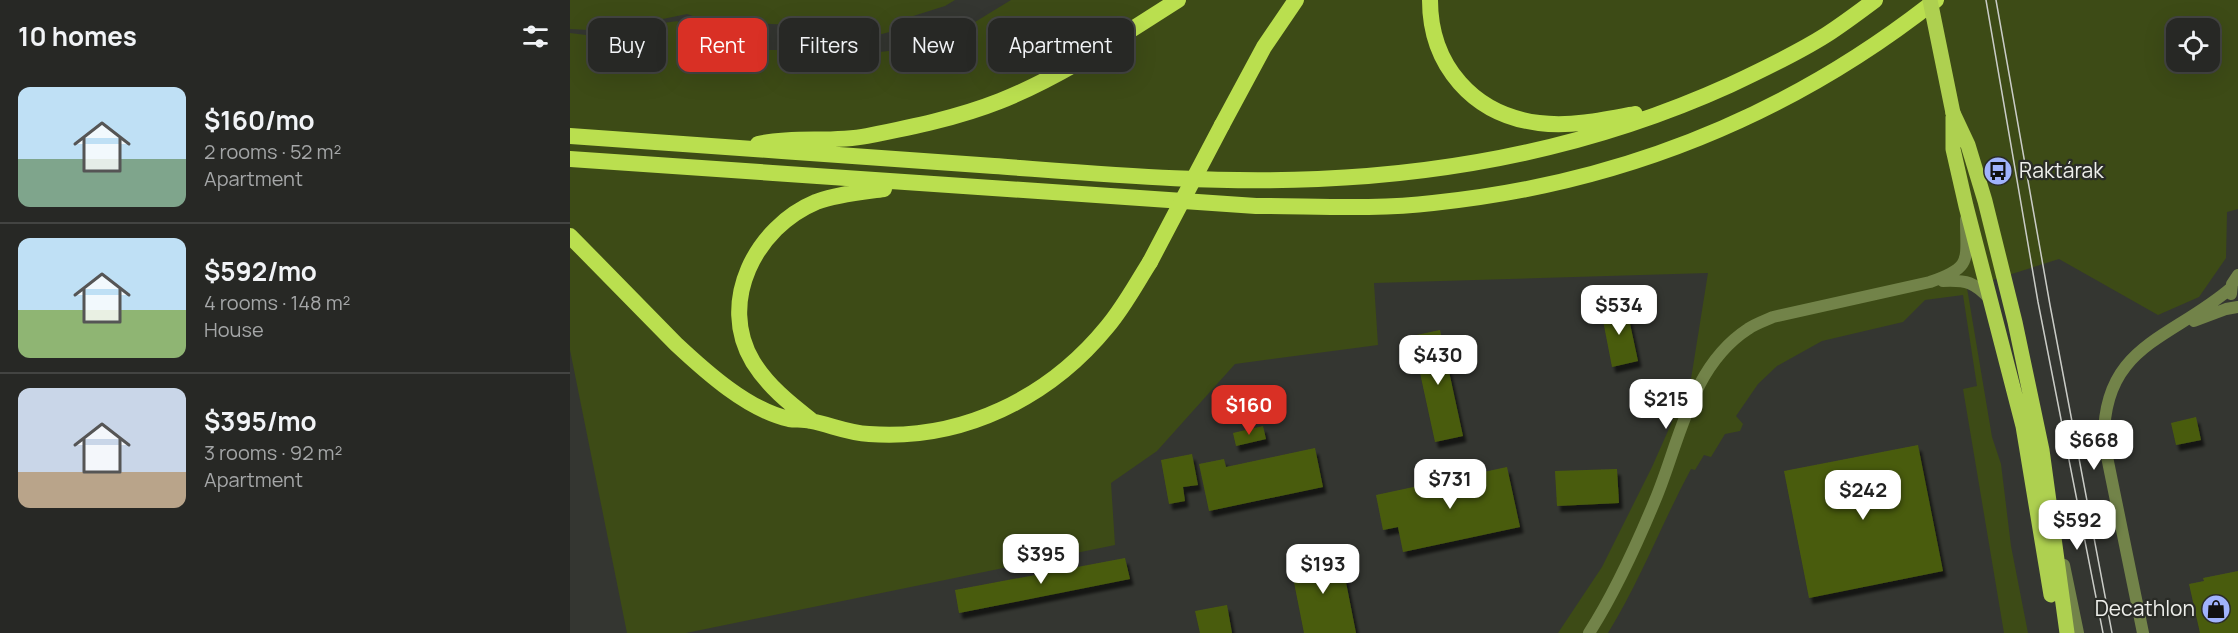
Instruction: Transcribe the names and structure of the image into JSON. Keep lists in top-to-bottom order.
{
  "places": {
    "bus stop": ["Raktárak"],
    "shop": ["Decathlon"]
  },
  "page": {
    "heading": "10 homes",
    "chip": [
      "Buy",
      "Rent",
      "Filters",
      "New",
      "Apartment"
    ],
    "list": [
      {
        "name": "$160/mo",
        "note": "2 rooms · 52 m² · Apartment"
      },
      {
        "name": "$592/mo",
        "note": "4 rooms · 148 m² · House"
      },
      {
        "name": "$395/mo",
        "note": "3 rooms · 92 m² · Apartment"
      }
    ],
    "price": [
      "$534",
      "$430",
      "$215",
      "$160",
      "$668",
      "$731",
      "$242",
      "$592",
      "$395",
      "$193"
    ]
  }
}
